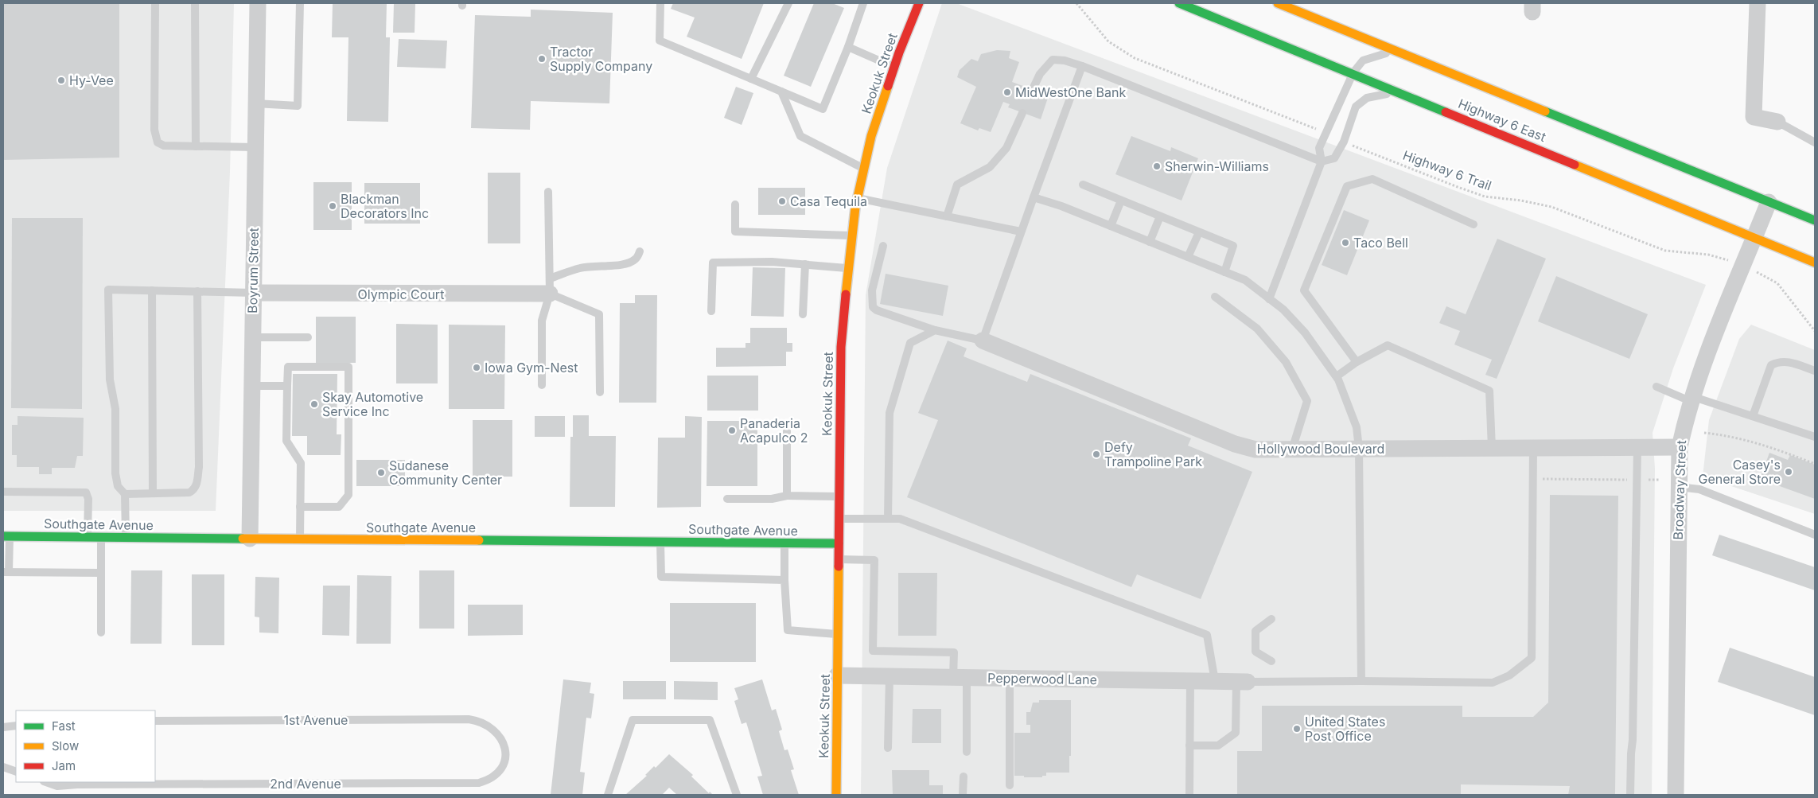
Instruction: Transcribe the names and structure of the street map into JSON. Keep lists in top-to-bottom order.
{
  "streets": {
    "street": [
      "Keokuk Street",
      "Highway 6 East",
      "Boyrum Street",
      "Olympic Court",
      "Hollywood Boulevard",
      "Broadway Street",
      "Southgate Avenue",
      "Pepperwood Lane"
    ],
    "lane": ["1st Avenue", "2nd Avenue"],
    "path": ["Highway 6 Trail"]
  },
  "crossings": [
    ["Keokuk Street", "Southgate Avenue"],
    ["Keokuk Street", "Pepperwood Lane"],
    ["Highway 6 East", "Broadway Street"],
    ["Highway 6 Trail", "Broadway Street"],
    ["Boyrum Street", "Olympic Court"],
    ["Boyrum Street", "Southgate Avenue"],
    ["Hollywood Boulevard", "Broadway Street"],
    ["1st Avenue", "2nd Avenue"]
  ],
  "places": [
    "Tractor Supply Company",
    "Hy-Vee",
    "MidWestOne Bank",
    "Sherwin-Williams",
    "Casa Tequila",
    "Blackman Decorators Inc",
    "Taco Bell",
    "Iowa Gym-Nest",
    "Skay Automotive Service Inc",
    "Panaderia Acapulco 2",
    "Defy Trampoline Park",
    "Casey's General Store",
    "Sudanese Community Center",
    "United States Post Office"
  ],
  "legend": ["Fast", "Slow", "Jam"]
}
